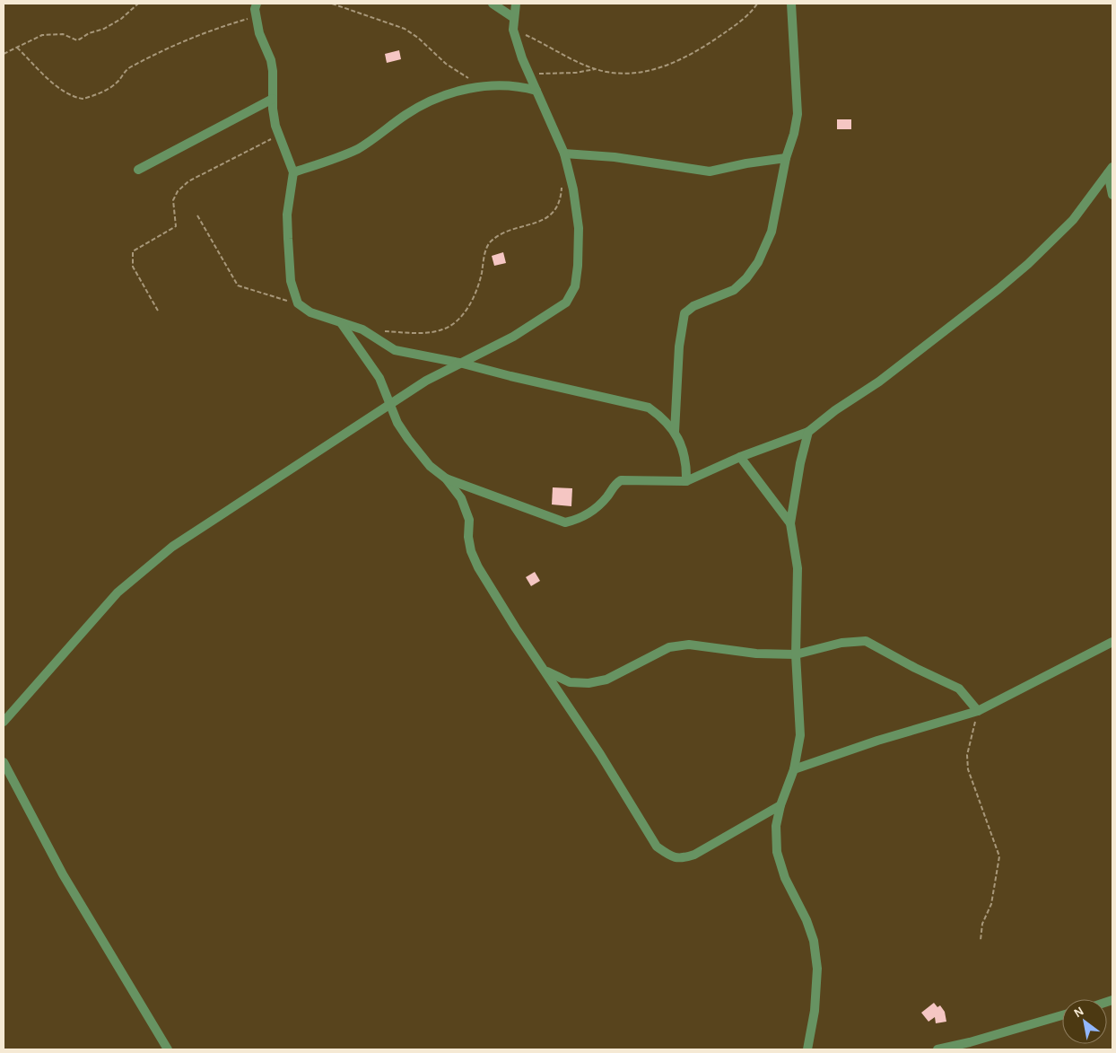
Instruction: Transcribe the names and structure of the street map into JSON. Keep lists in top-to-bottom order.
{
  "north": "top left"
}
